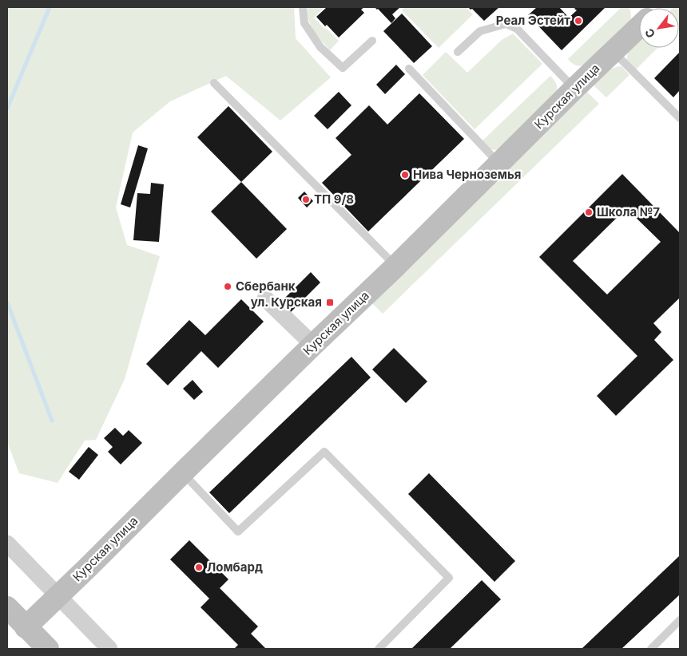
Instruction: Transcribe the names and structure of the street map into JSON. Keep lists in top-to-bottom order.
{
  "streets": {
    "main road": ["Курская улица"]
  },
  "places": {
    "other": [
      "Реал Эстейт",
      "Нива Черноземья",
      "ТП 9/8",
      "Школа №7",
      "Сбербанк",
      "Ломбард"
    ],
    "transit": ["ул. Курская"]
  },
  "north": "bottom left"
}
